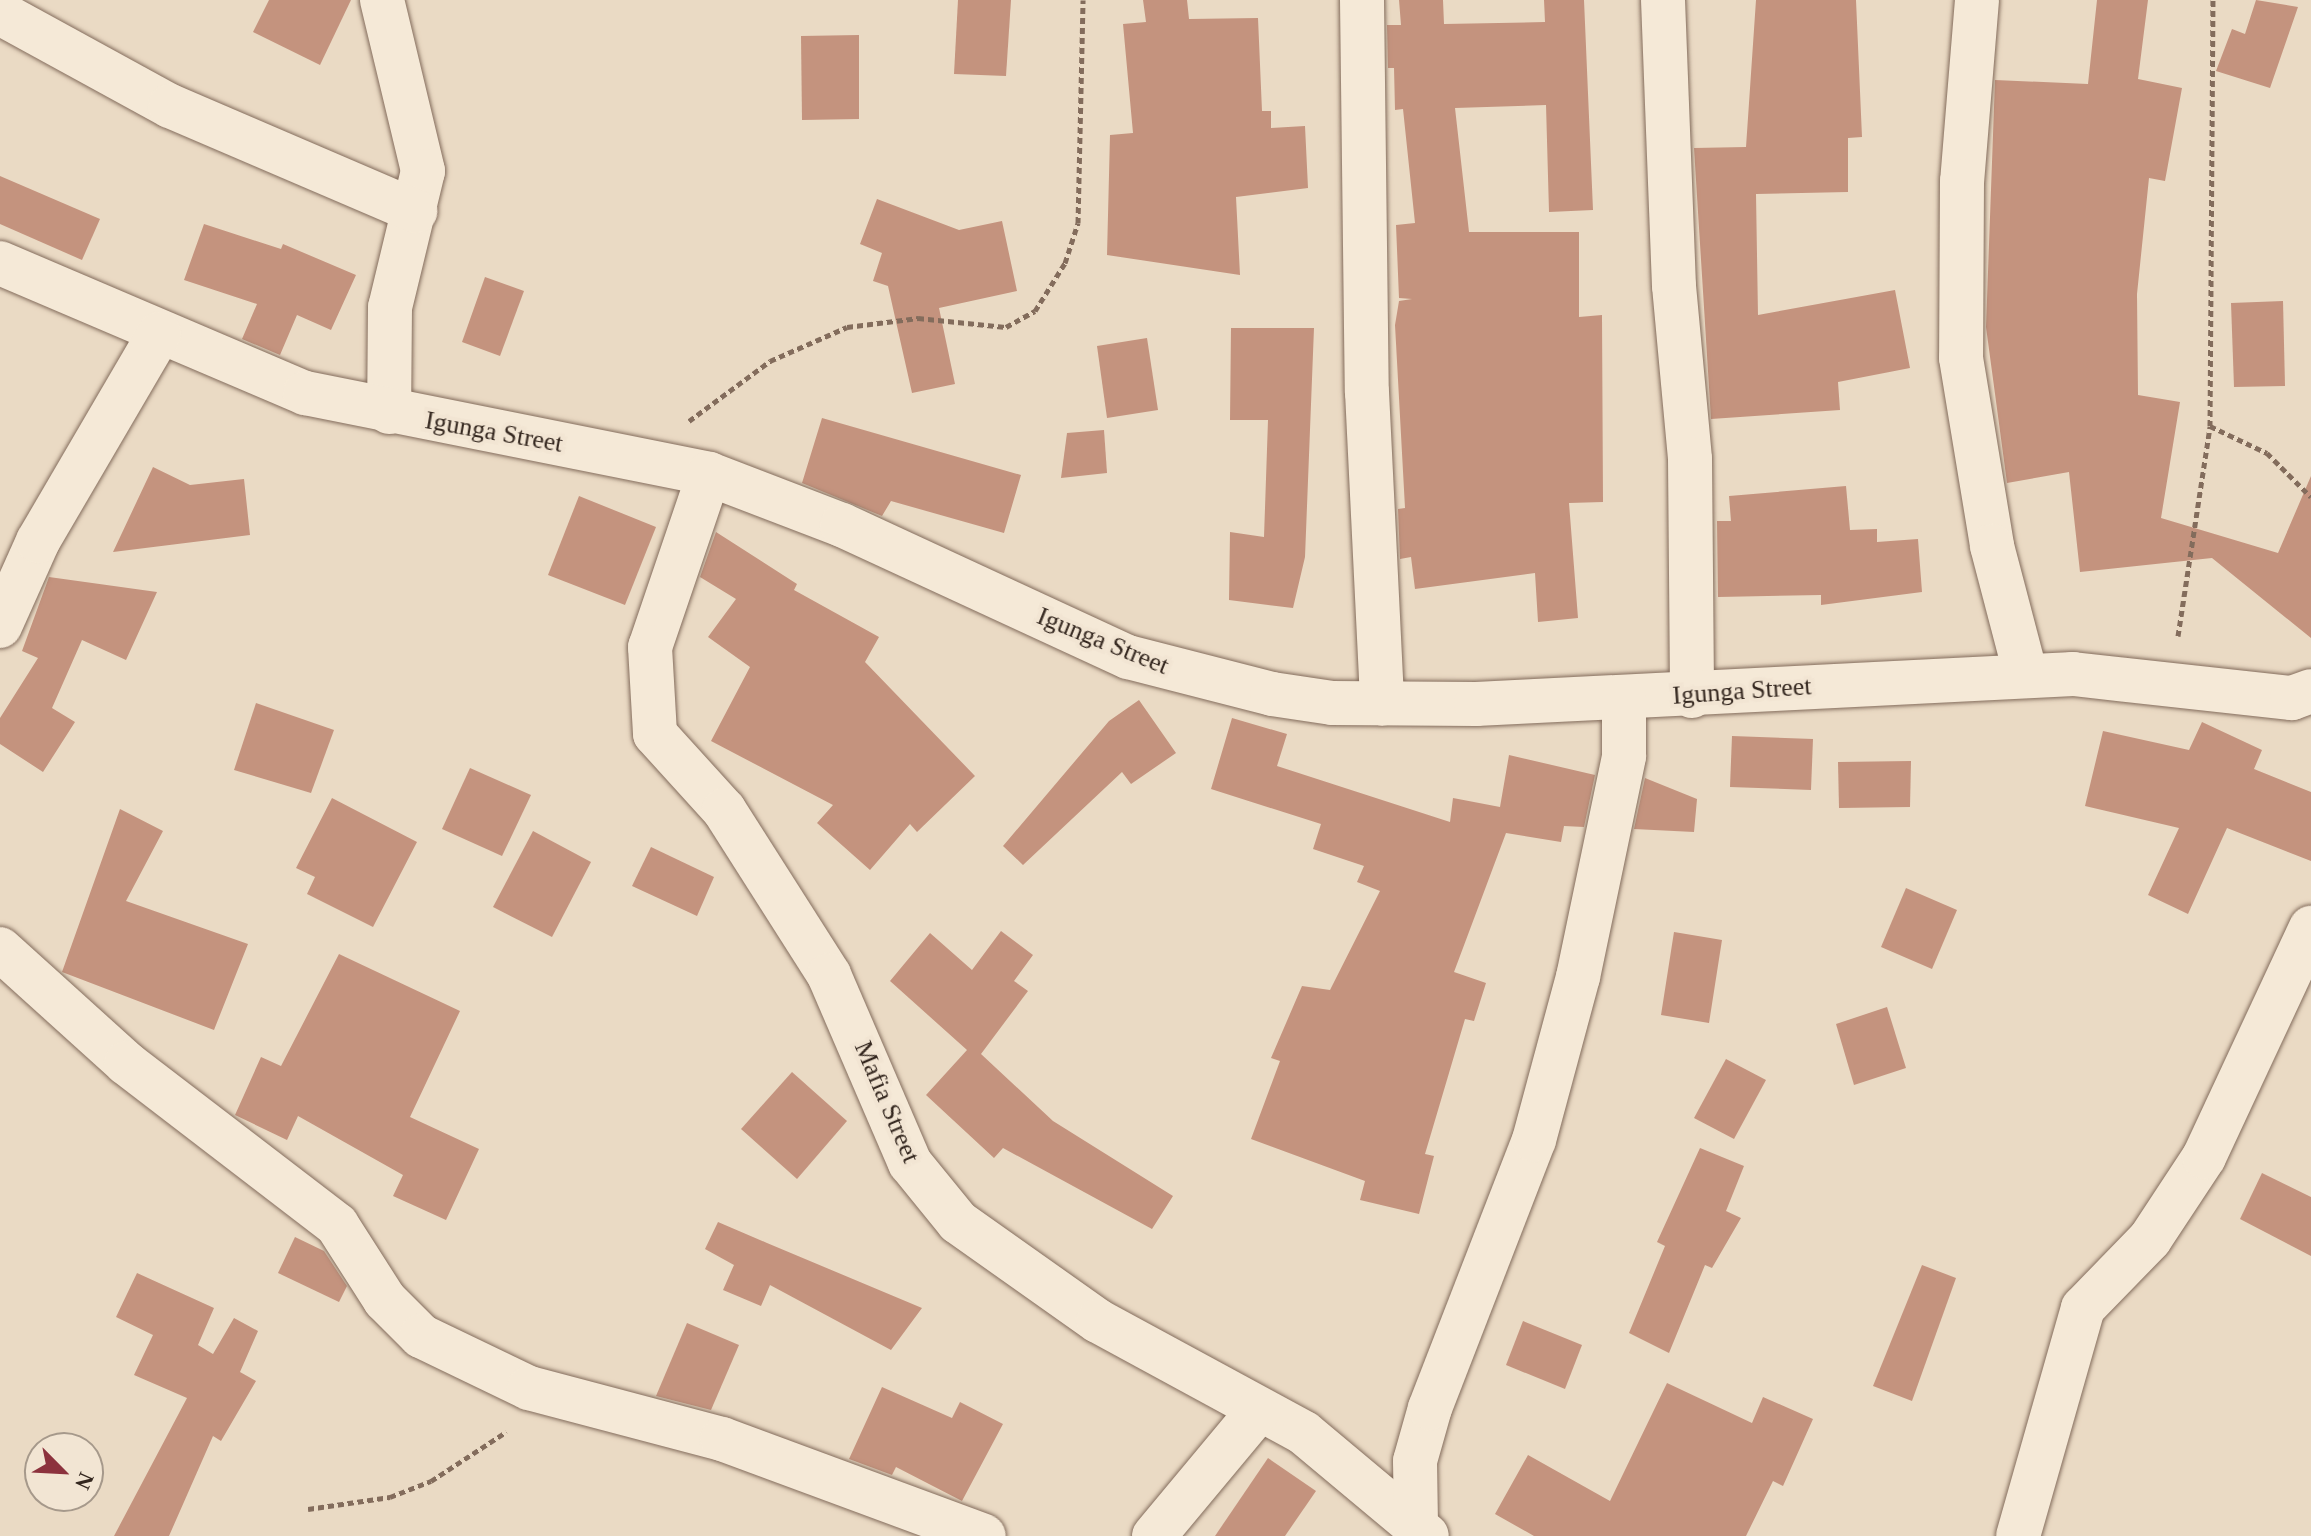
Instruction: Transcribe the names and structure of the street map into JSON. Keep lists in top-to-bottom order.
{
  "streets": {
    "street": ["Igunga Street", "Mafia Street"]
  },
  "crossings": [
    ["Igunga Street", "Mafia Street"]
  ],
  "north": "bottom right"
}
